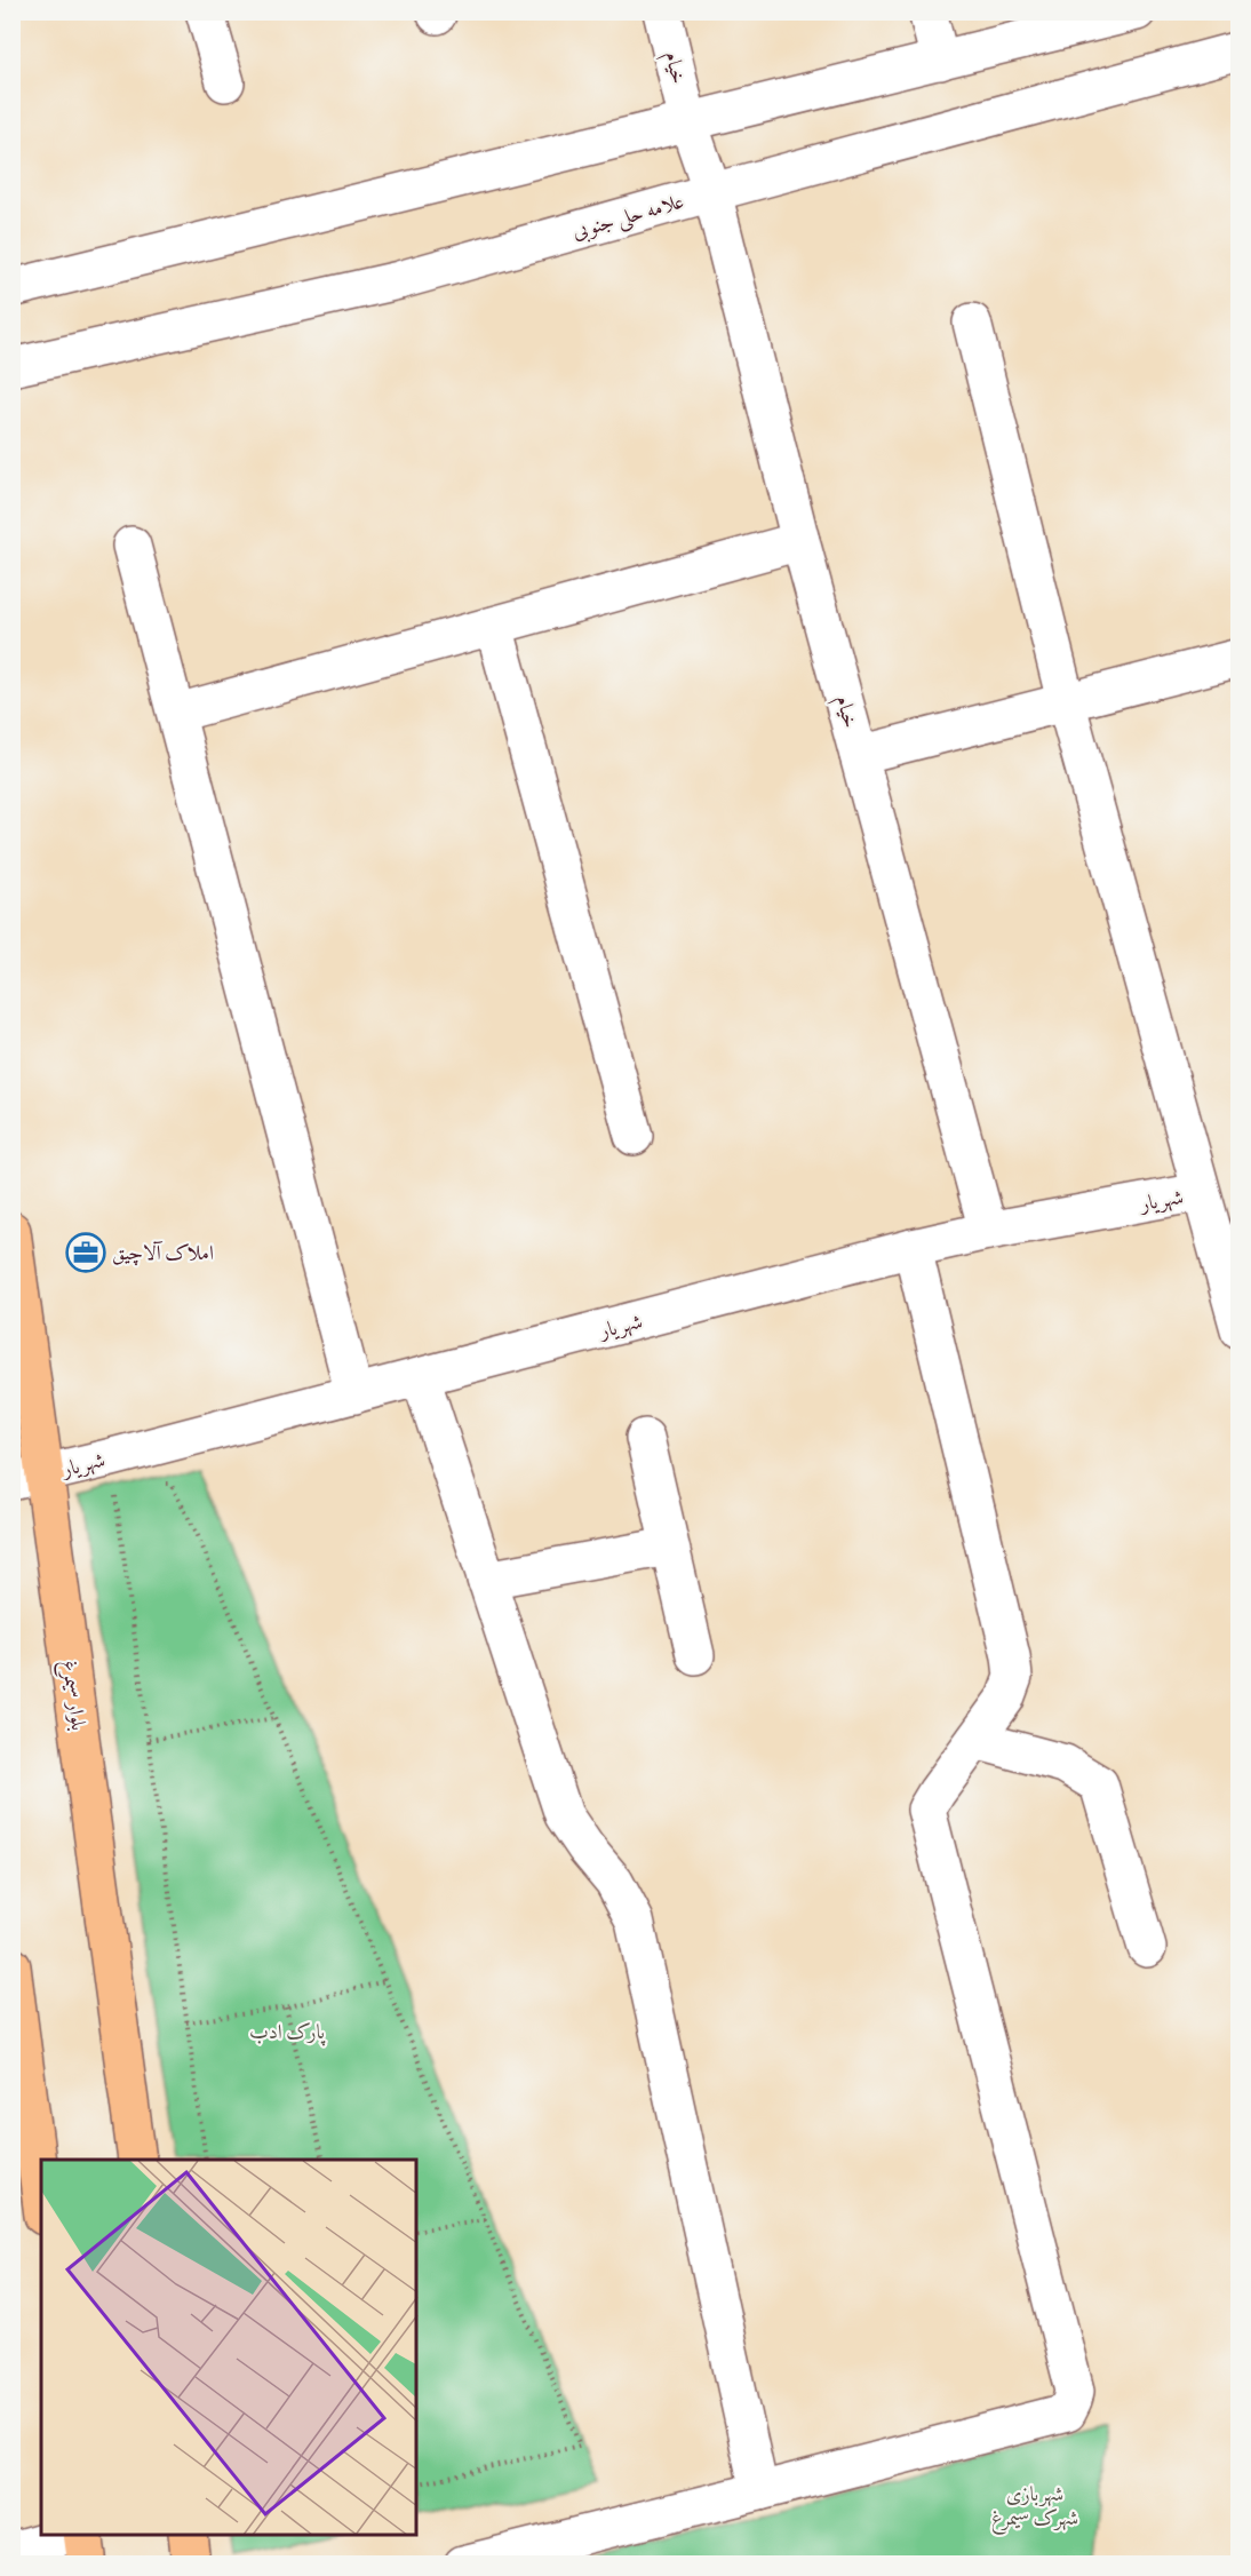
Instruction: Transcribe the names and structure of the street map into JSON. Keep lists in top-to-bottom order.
{
  "streets": {
    "main road": ["بلوار سیمرغ"],
    "street": ["خیام", "علامه حلی جنوبی", "شهریار"]
  },
  "crossings": [
    ["خیام", "علامه حلی جنوبی"],
    ["خیام", "شهریار"],
    ["شهریار", "بلوار سیمرغ"]
  ],
  "parks": ["پارک ادب", "شهربازی شهرک سیمرغ"],
  "places": {
    "office": ["املاک آلاچیق"]
  }
}
